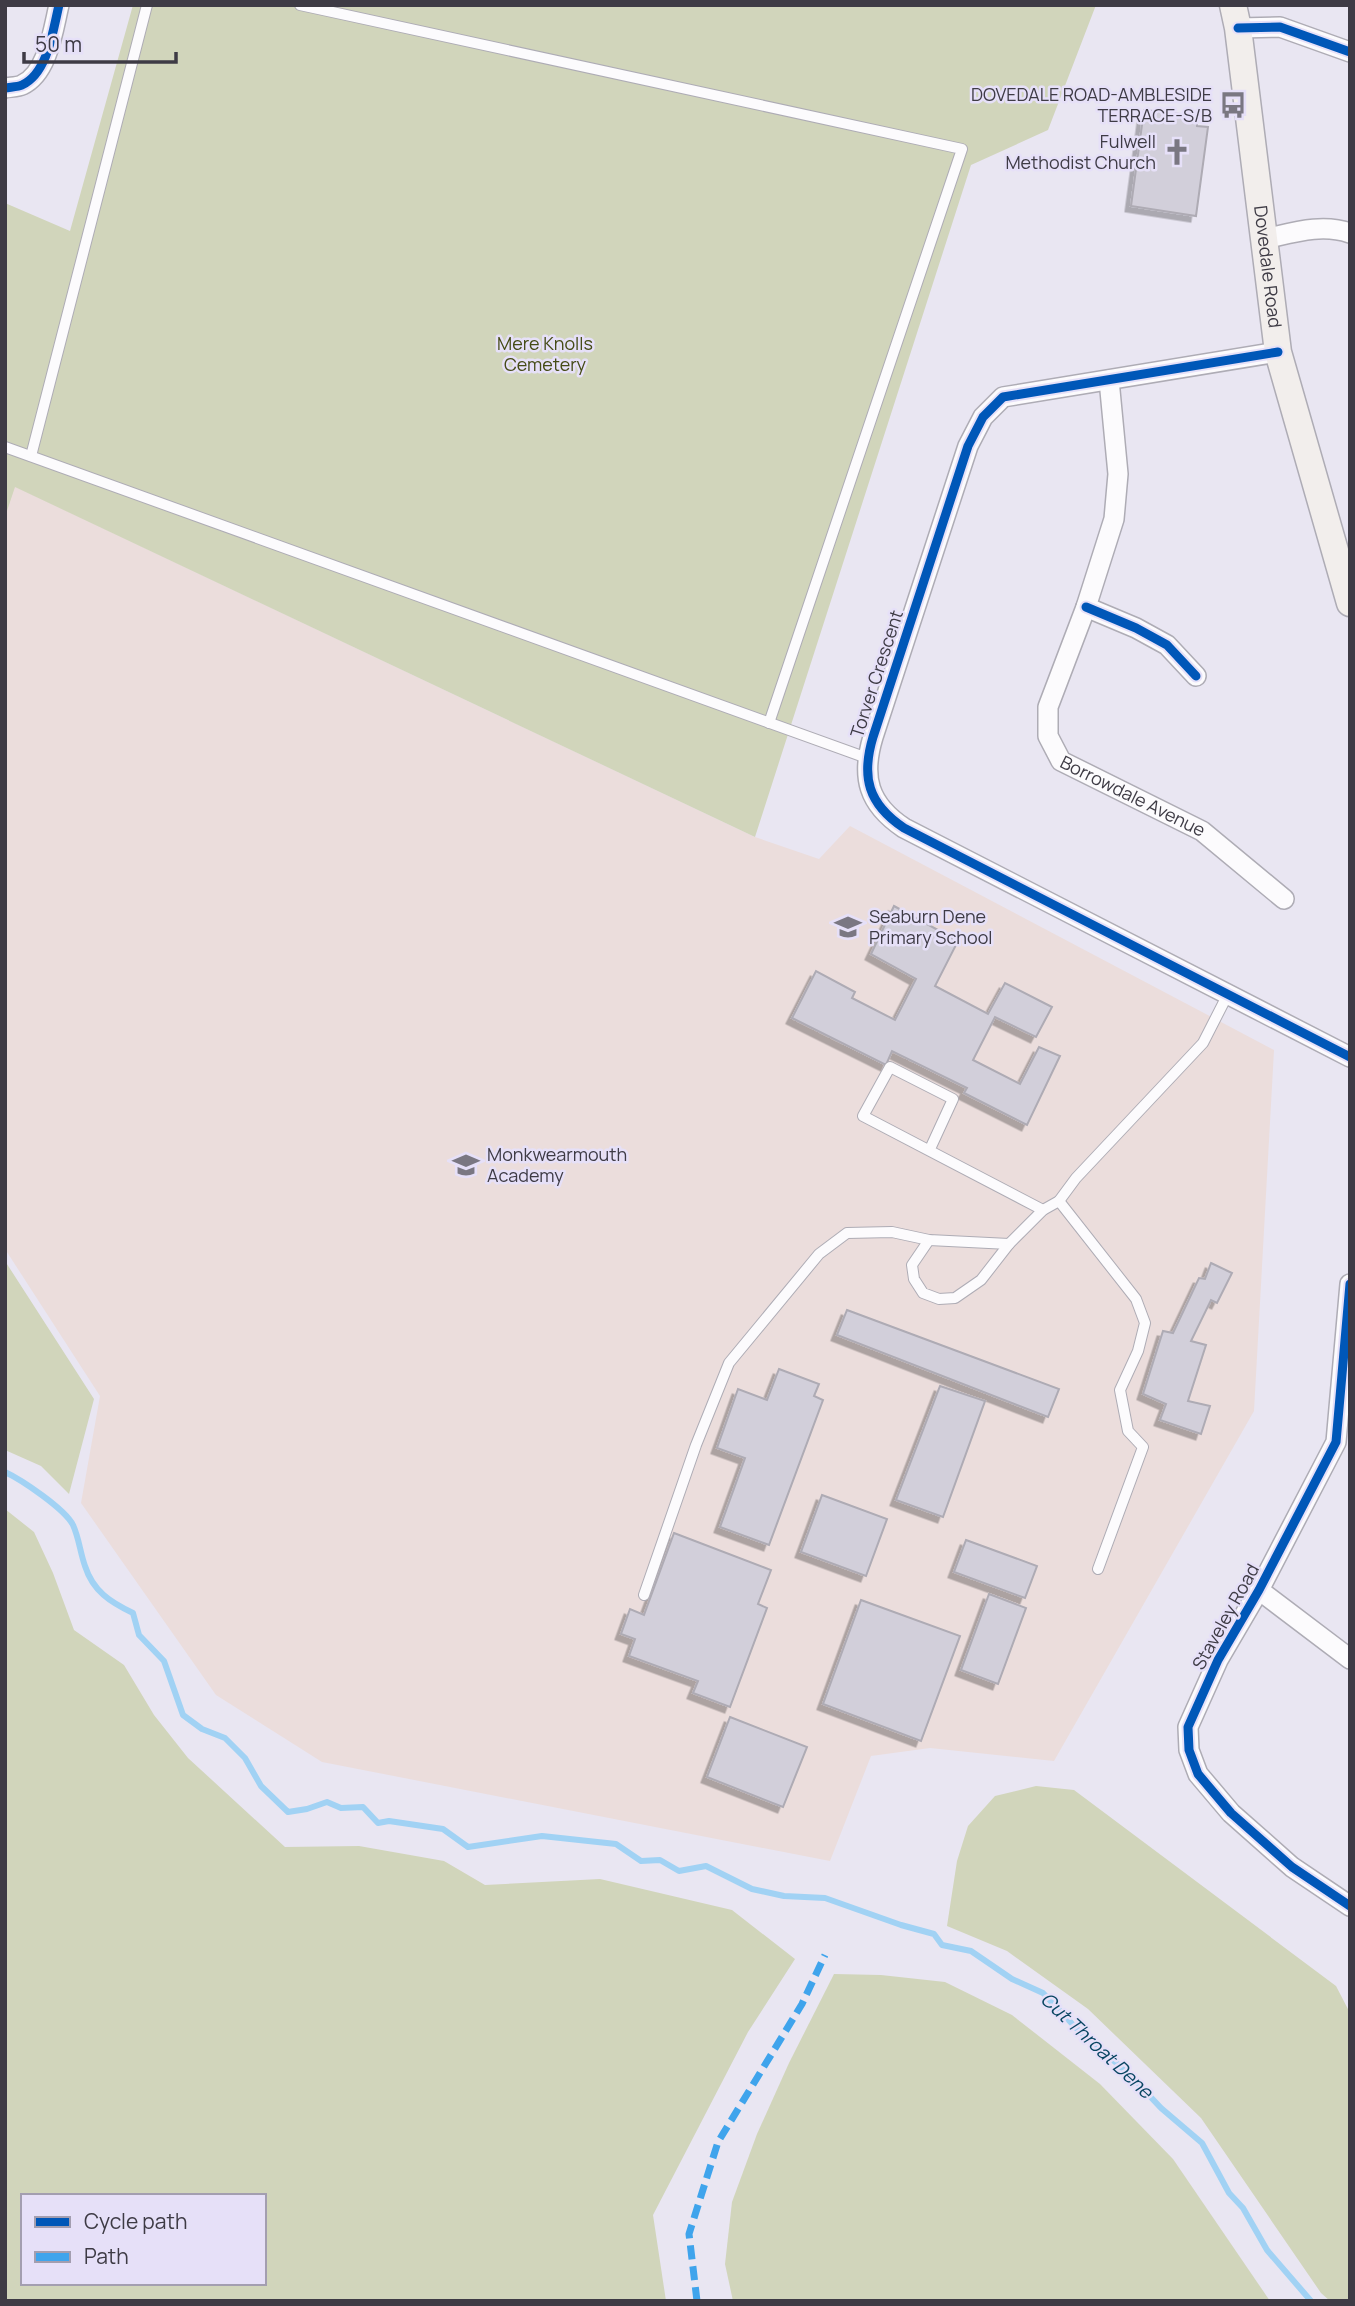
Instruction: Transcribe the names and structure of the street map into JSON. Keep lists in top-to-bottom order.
{
  "streets": {
    "street": [
      "Dovedale Road",
      "Torver Crescent",
      "Borrowdale Avenue",
      "Staveley Road"
    ]
  },
  "crossings": [
    ["Dovedale Road", "Torver Crescent"],
    ["Torver Crescent", "Borrowdale Avenue"]
  ],
  "water": ["Cut Throat Dene"],
  "parks": ["Mere Knolls Cemetery"],
  "places": {
    "bus stop": ["DOVEDALE ROAD-AMBLESIDE TERRACE-S/B"],
    "church": ["Fulwell Methodist Church"],
    "school or university": ["Seaburn Dene Primary School", "Monkwearmouth Academy"]
  },
  "legend": ["Cycle path", "Path"],
  "scale_bar": "50 m"
}
